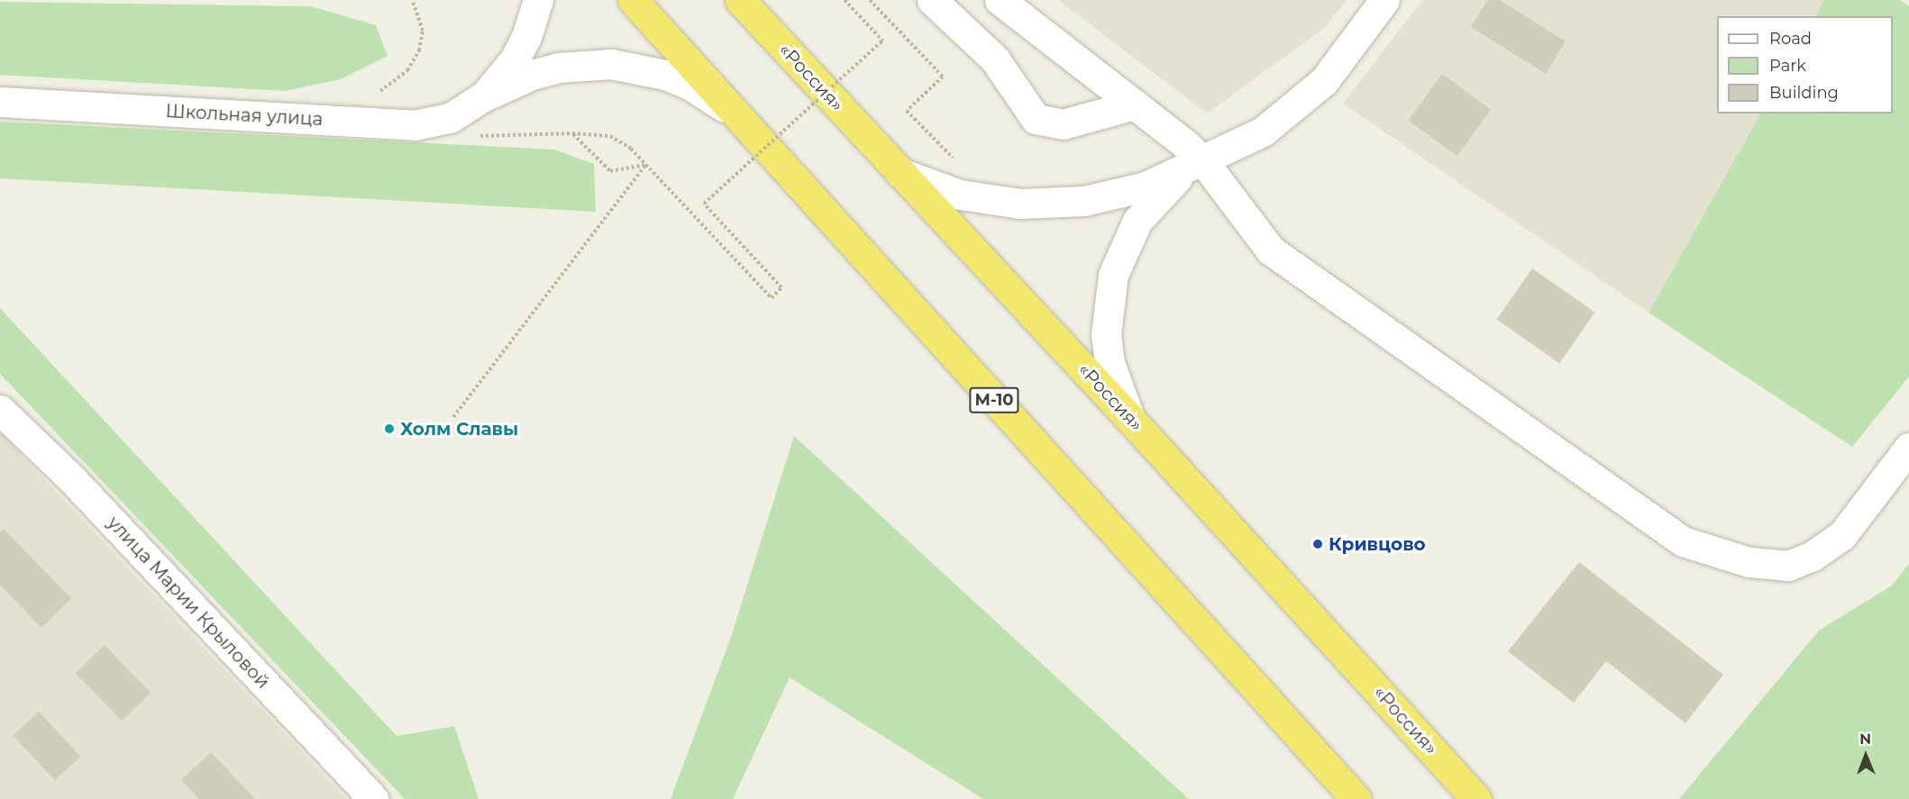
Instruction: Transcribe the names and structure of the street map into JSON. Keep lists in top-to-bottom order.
{
  "streets": {
    "highway": ["«Россия»", "М-10"],
    "street": ["Школьная улица", "улица Марии Крыловой"]
  },
  "places": ["Холм Славы", "Кривцово"],
  "legend": ["Road", "Park", "Building"],
  "north": "top"
}
